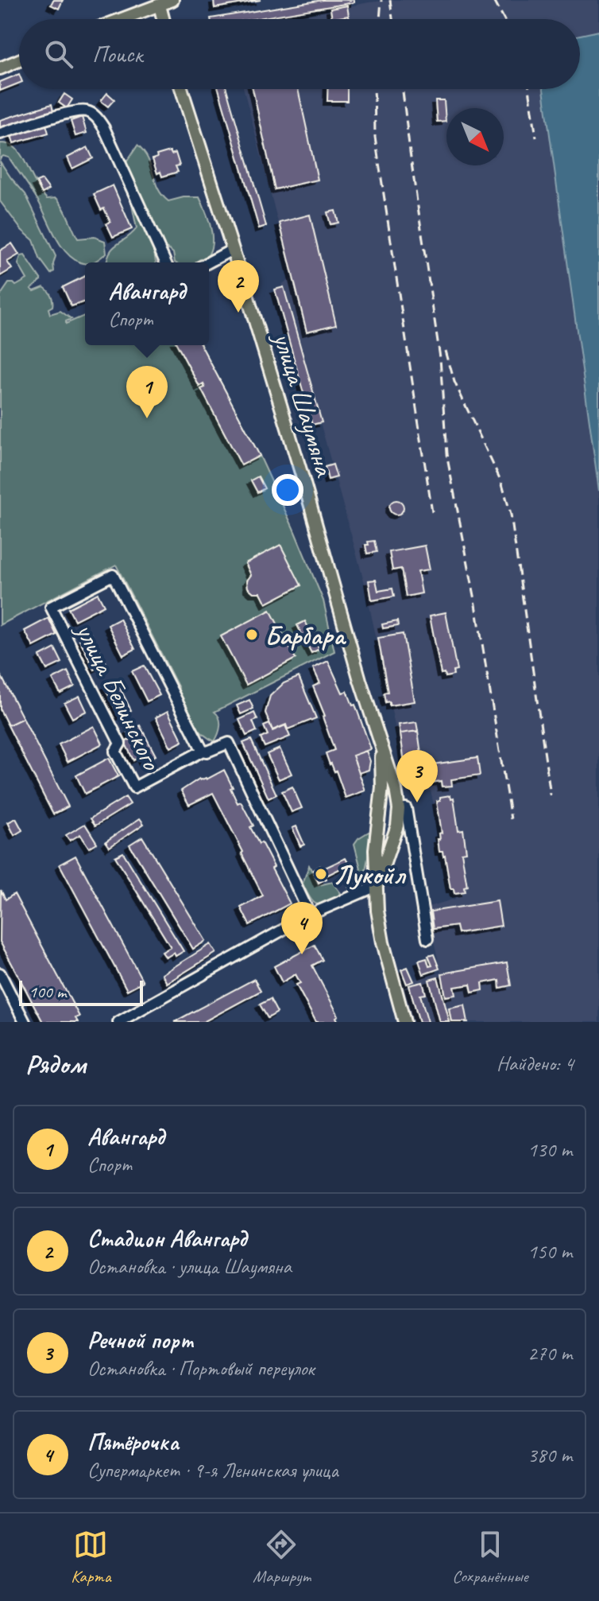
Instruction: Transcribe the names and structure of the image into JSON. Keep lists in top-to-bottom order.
{
  "streets": {
    "main road": ["улица Шаумяна"],
    "street": ["улица Белинского"]
  },
  "places": ["Барбара", "Лукойл"],
  "scale_bar": "100 m",
  "north": "bottom right",
  "page": {
    "search": "Поиск",
    "pins": [
      "2",
      "1",
      "3",
      "4"
    ],
    "popup": ["Авангард", "Спорт"],
    "scale": "100 m",
    "heading": ["Рядом", "Найдено: 4"],
    "list": [
      {
        "mark": "1",
        "name": "Авангард",
        "note": "Спорт",
        "value": "130 m"
      },
      {
        "mark": "2",
        "name": "Стадион Авангард",
        "note": "Остановка · улица Шаумяна",
        "value": "150 m"
      },
      {
        "mark": "3",
        "name": "Речной порт",
        "note": "Остановка · Портовый переулок",
        "value": "270 m"
      },
      {
        "mark": "4",
        "name": "Пятёрочка",
        "note": "Супермаркет · 9-я Ленинская улица",
        "value": "380 m"
      }
    ],
    "nav": ["Карта", "Маршрут", "Сохранённые"]
  }
}
